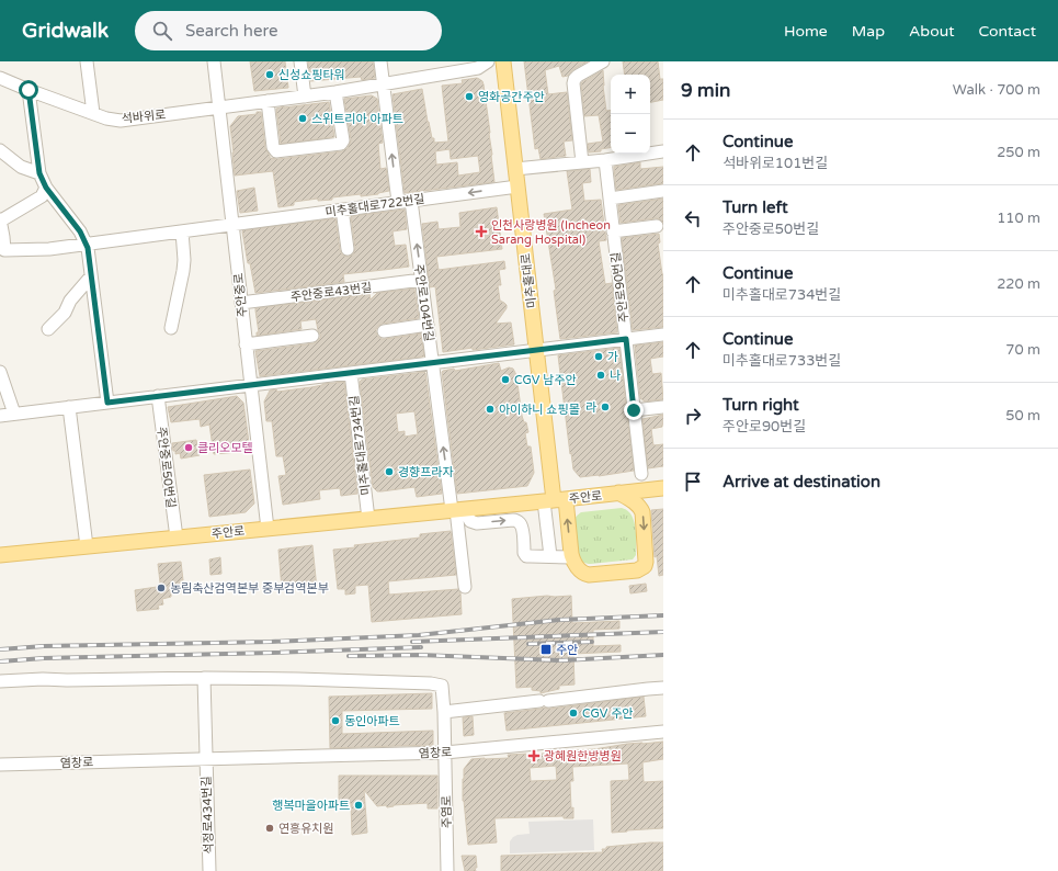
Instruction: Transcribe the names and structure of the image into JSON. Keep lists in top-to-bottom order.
{
  "streets": {
    "main road": ["미추홀대로", "주안로"],
    "street": [
      "석바위로",
      "미추홀대로722번길",
      "주안로90번길",
      "주안중로43번길",
      "주안중로",
      "주안로104번길",
      "미추홀대로734번길",
      "주안중로50번길",
      "염창로",
      "주염로",
      "석정로434번길"
    ]
  },
  "crossings": [
    ["석바위로", "주안중로"],
    ["미추홀대로722번길", "미추홀대로"],
    ["미추홀대로722번길", "주안중로"],
    ["미추홀대로722번길", "주안로104번길"],
    ["미추홀대로", "주안로"],
    ["주안중로43번길", "주안중로"],
    ["주안중로43번길", "주안로104번길"],
    ["주안중로", "주안로"],
    ["주안로104번길", "주안로"],
    ["미추홀대로734번길", "주안로"],
    ["주안중로50번길", "주안로"],
    ["염창로", "주염로"],
    ["염창로", "석정로434번길"]
  ],
  "one_way": ["주안로104번길"],
  "places": {
    "other": [
      "신성쇼핑타워",
      "영화공간주안",
      "스위트리아 아파트",
      "가",
      "나",
      "CGV 남주안",
      "라",
      "아이하니 쇼핑몰",
      "클리오모텔",
      "경향프라자",
      "농림축산검역본부 중부검역본부",
      "CGV 주안",
      "동인아파트",
      "행복마을아파트",
      "연흥유치원"
    ],
    "health": ["인천사랑병원 (Incheon Sarang Hospital)", "광혜원한방병원"],
    "transit": ["주안"]
  },
  "page": {
    "header": "Gridwalk",
    "search": "Search here",
    "nav": [
      "Home",
      "Map",
      "About",
      "Contact"
    ],
    "heading": ["9 min", "Walk · 700 m"],
    "map_buttons": ["+", "−"],
    "list": [
      ["Continue", "석바위로101번길", "250 m"],
      ["Turn left", "주안중로50번길", "110 m"],
      ["Continue", "미추홀대로734번길", "220 m"],
      ["Continue", "미추홀대로733번길", "70 m"],
      ["Turn right", "주안로90번길", "50 m"],
      "Arrive at destination"
    ]
  }
}
